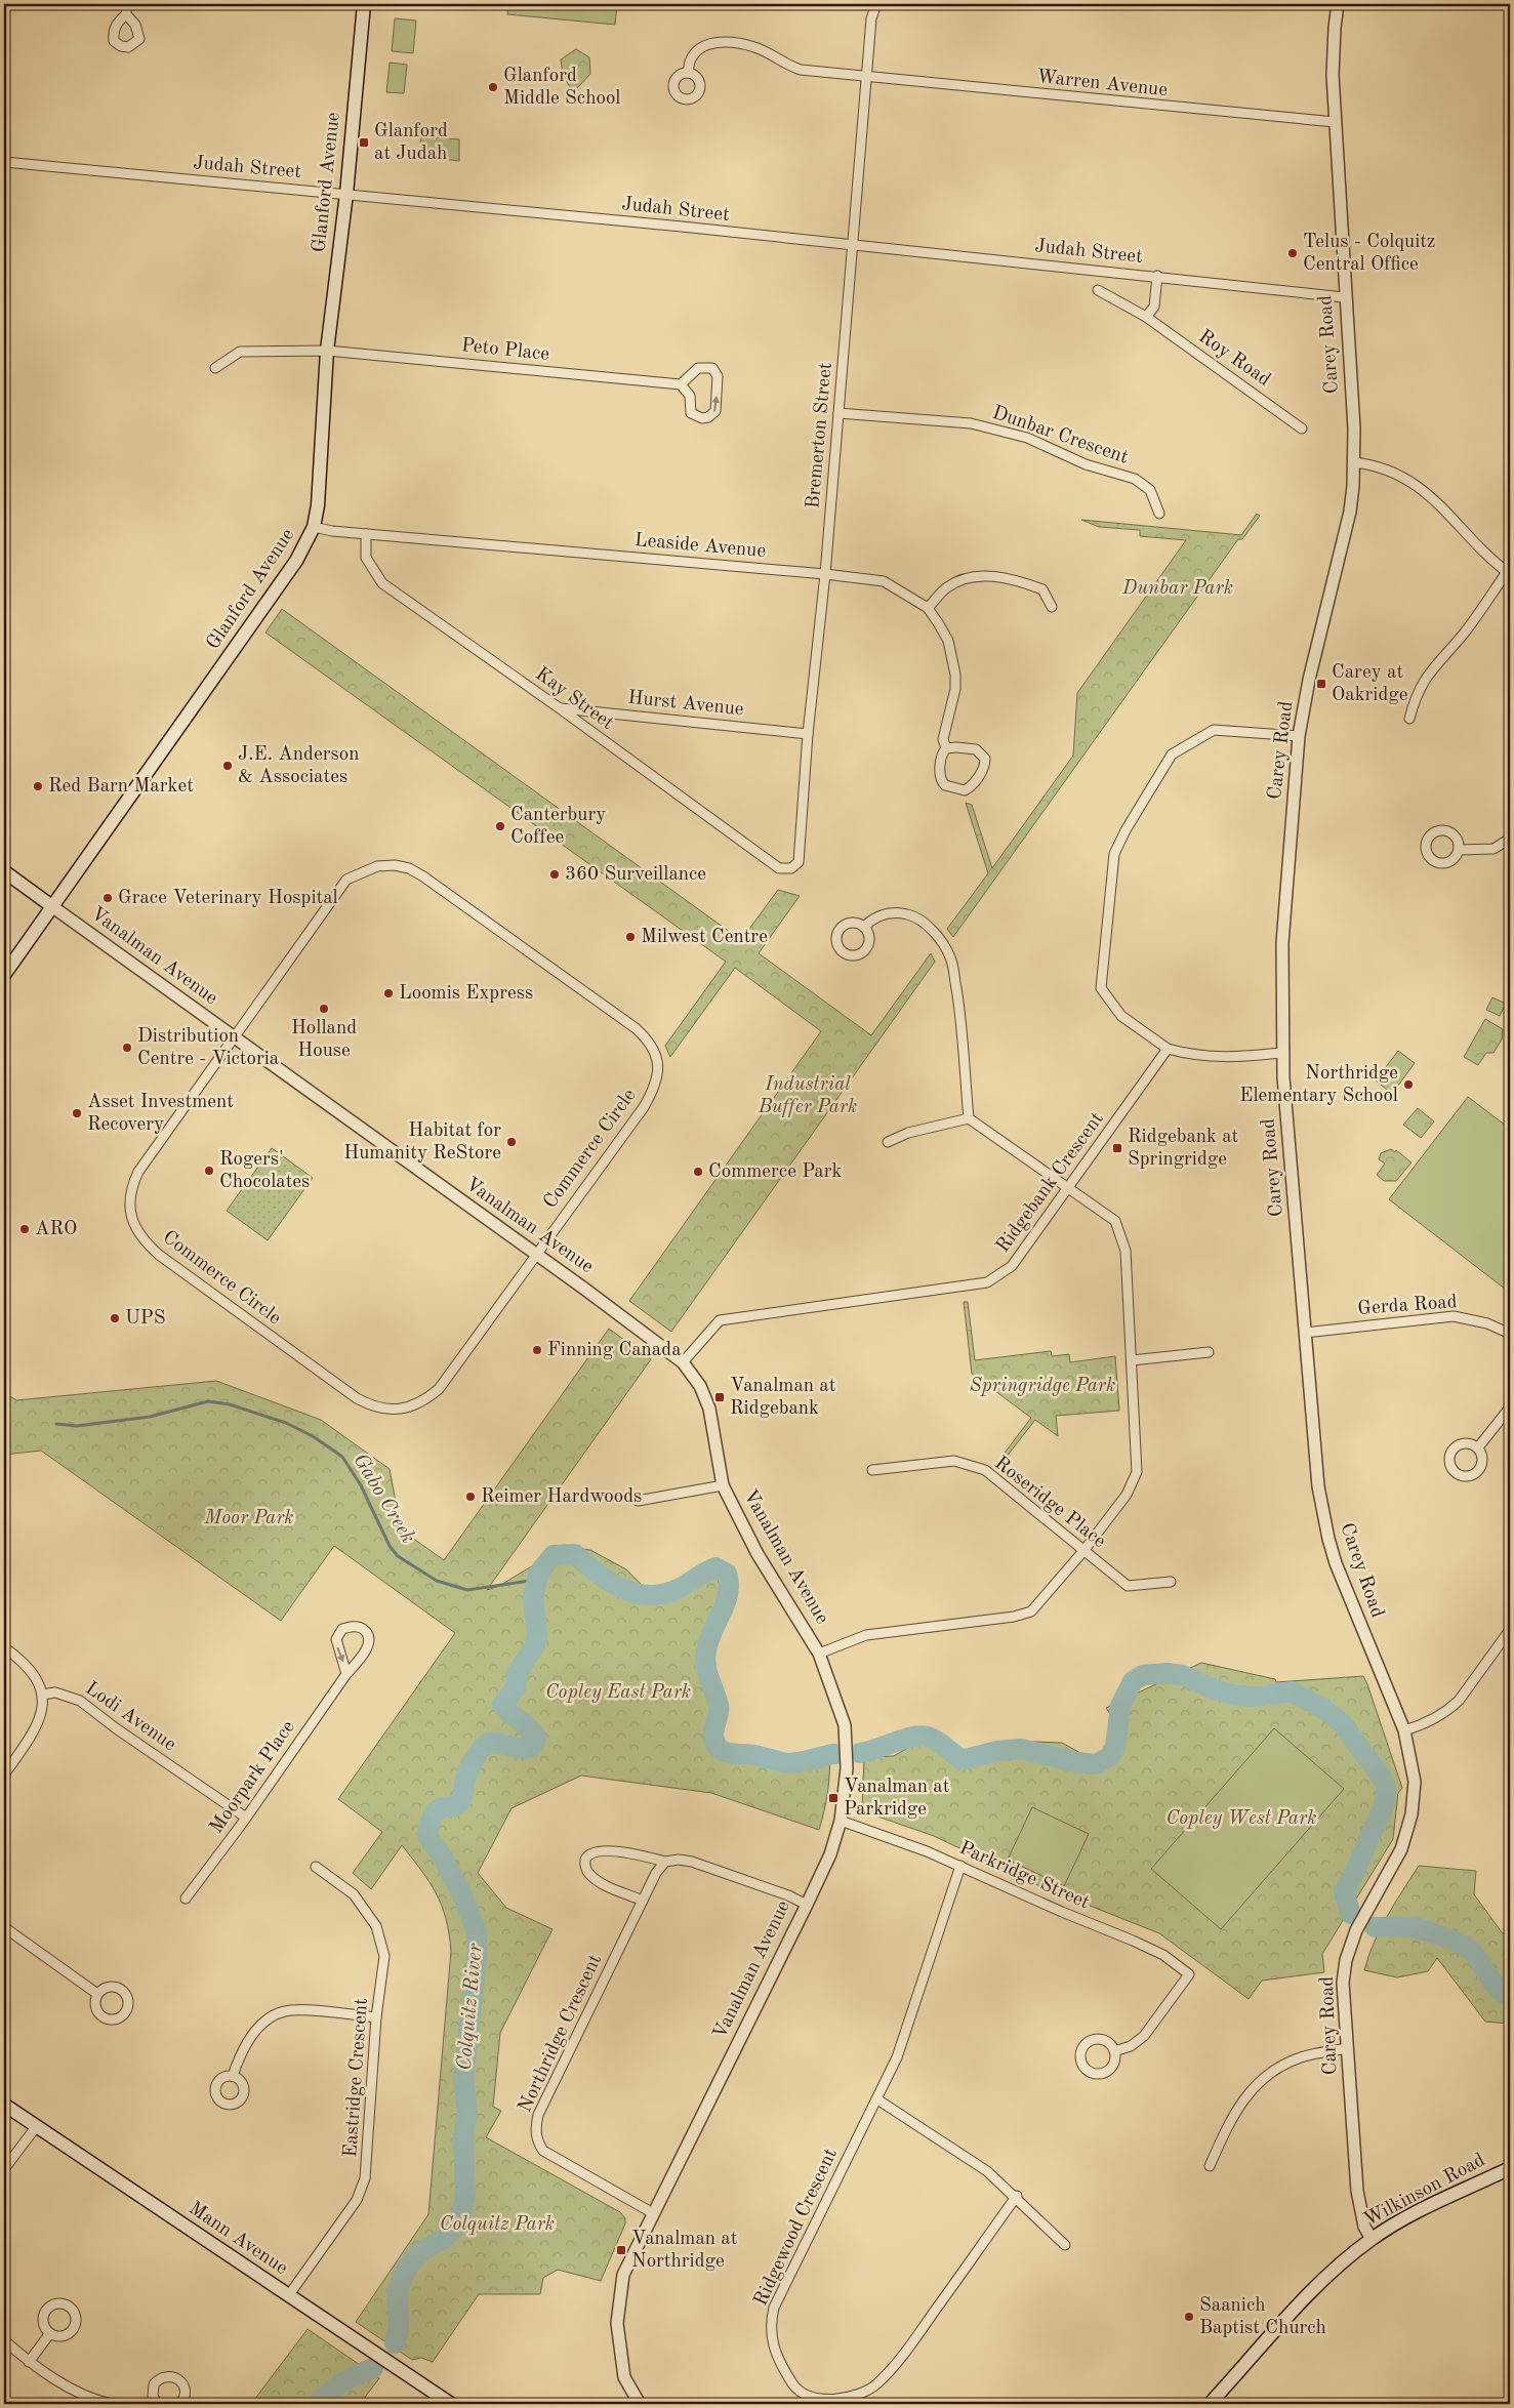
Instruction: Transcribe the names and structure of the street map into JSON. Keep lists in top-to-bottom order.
{
  "streets": {
    "main road": [
      "Glanford Avenue",
      "Vanalman Avenue",
      "Wilkinson Road",
      "Mann Avenue"
    ],
    "street": [
      "Warren Avenue",
      "Judah Street",
      "Carey Road",
      "Peto Place",
      "Roy Road",
      "Bremerton Street",
      "Dunbar Crescent",
      "Leaside Avenue",
      "Kay Street",
      "Hurst Avenue",
      "Commerce Circle",
      "Ridgebank Crescent",
      "Gerda Road",
      "Roseridge Place",
      "Lodi Avenue",
      "Moorpark Place",
      "Parkridge Street",
      "Northridge Crescent",
      "Eastridge Crescent",
      "Ridgewood Crescent"
    ]
  },
  "crossings": [
    ["Warren Avenue", "Carey Road"],
    ["Warren Avenue", "Bremerton Street"],
    ["Judah Street", "Glanford Avenue"],
    ["Judah Street", "Carey Road"],
    ["Judah Street", "Bremerton Street"],
    ["Glanford Avenue", "Peto Place"],
    ["Glanford Avenue", "Leaside Avenue"],
    ["Glanford Avenue", "Vanalman Avenue"],
    ["Carey Road", "Gerda Road"],
    ["Carey Road", "Wilkinson Road"],
    ["Bremerton Street", "Dunbar Crescent"],
    ["Bremerton Street", "Leaside Avenue"],
    ["Bremerton Street", "Kay Street"],
    ["Bremerton Street", "Hurst Avenue"],
    ["Leaside Avenue", "Kay Street"],
    ["Kay Street", "Hurst Avenue"],
    ["Vanalman Avenue", "Commerce Circle"],
    ["Vanalman Avenue", "Ridgebank Crescent"],
    ["Vanalman Avenue", "Parkridge Street"],
    ["Vanalman Avenue", "Northridge Crescent"],
    ["Lodi Avenue", "Moorpark Place"],
    ["Parkridge Street", "Ridgewood Crescent"],
    ["Eastridge Crescent", "Mann Avenue"]
  ],
  "water": ["Gabo Creek", "Colquitz River"],
  "parks": [
    "Dunbar Park",
    "Industrial Buffer Park",
    "Springridge Park",
    "Moor Park",
    "Copley East Park",
    "Copley West Park",
    "Colquitz Park"
  ],
  "places": {
    "other": [
      "Glanford Middle School",
      "Telus - Colquitz Central Office",
      "J.E. Anderson & Associates",
      "Red Barn Market",
      "Canterbury Coffee",
      "360 Surveillance",
      "Grace Veterinary Hospital",
      "Milwest Centre",
      "Loomis Express",
      "Holland House",
      "Distribution Centre - Victoria",
      "Northridge Elementary School",
      "Asset Investment Recovery",
      "Habitat for Humanity ReStore",
      "Rogers' Chocolates",
      "Commerce Park",
      "ARO",
      "UPS",
      "Finning Canada",
      "Reimer Hardwoods",
      "Saanich Baptist Church"
    ],
    "transit": [
      "Glanford at Judah",
      "Carey at Oakridge",
      "Ridgebank at Springridge",
      "Vanalman at Ridgebank",
      "Vanalman at Parkridge",
      "Vanalman at Northridge"
    ]
  }
}
